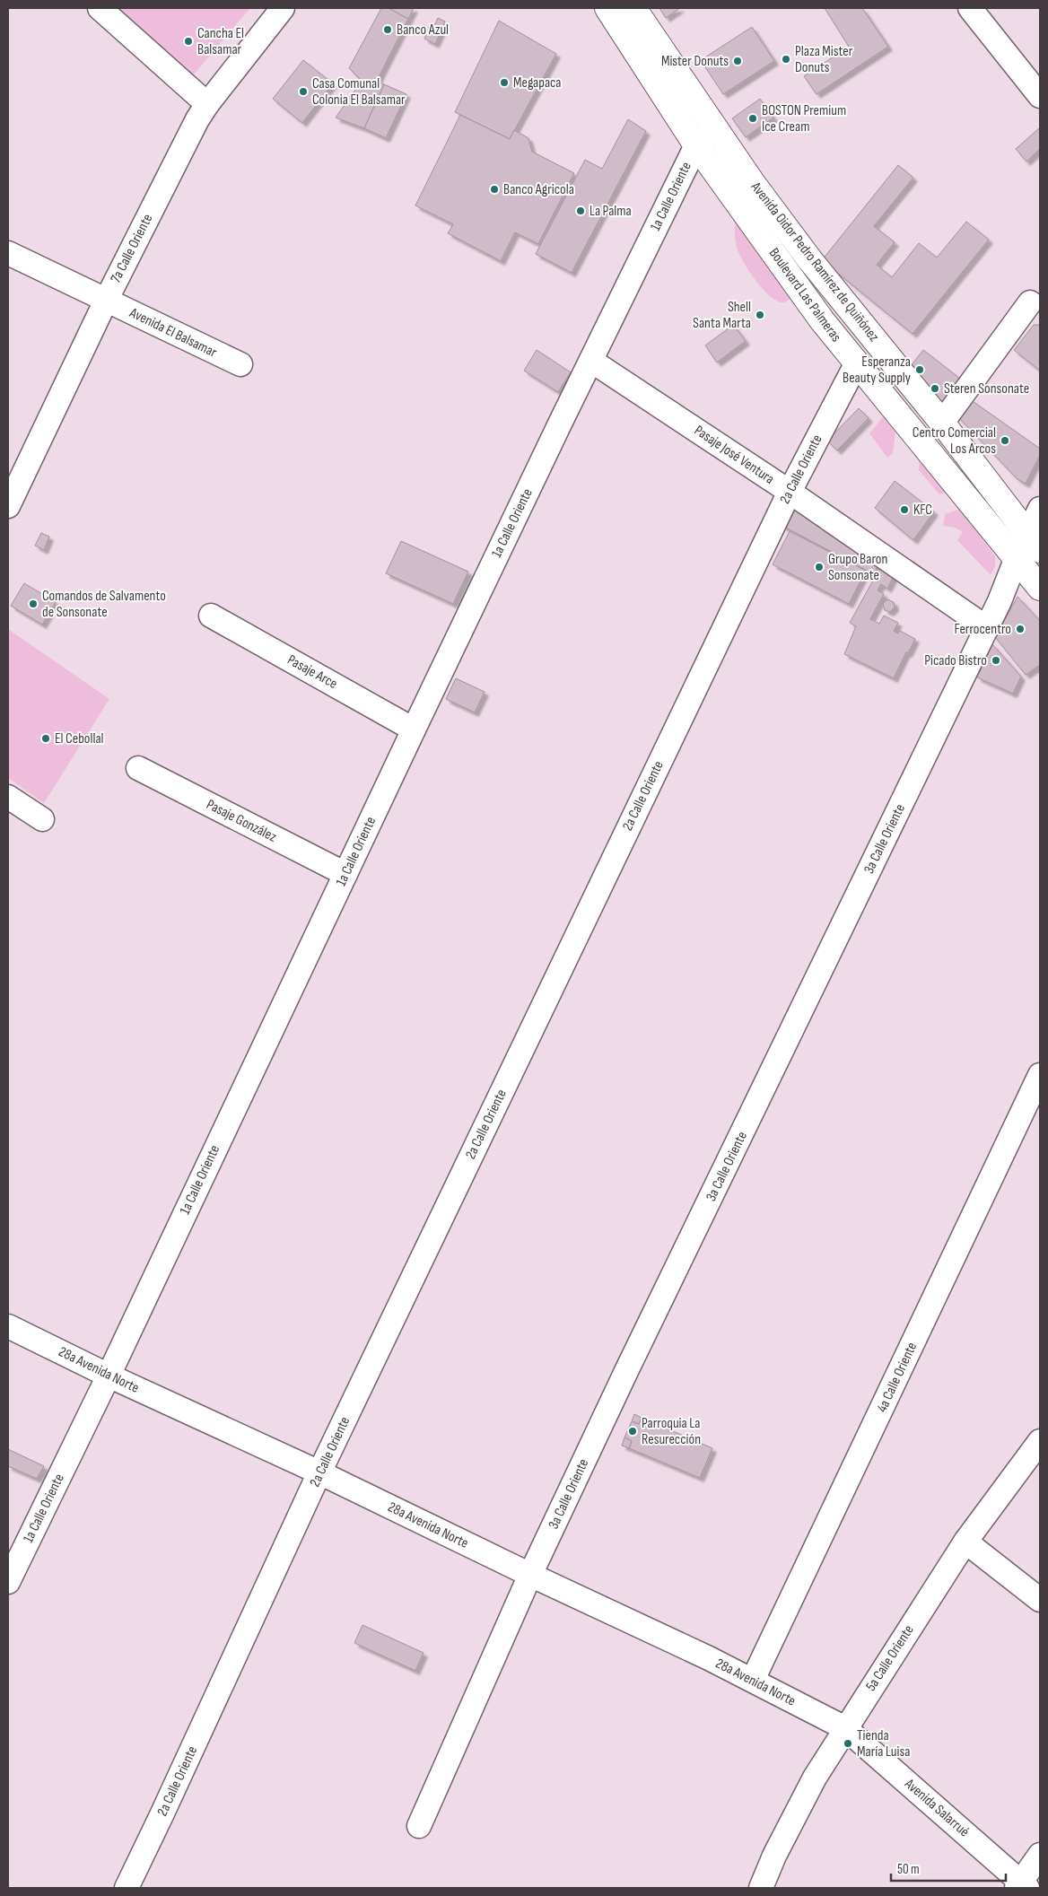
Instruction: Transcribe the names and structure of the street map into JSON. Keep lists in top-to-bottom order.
{
  "streets": {
    "main road": ["Avenida Oidor Pedro Ramírez de Quiñónez", "Boulevard Las Palmeras"],
    "street": [
      "1a Calle Oriente",
      "7a Calle Oriente",
      "Avenida El Balsamar",
      "Pasaje José Ventura",
      "2a Calle Oriente",
      "Pasaje Arce",
      "Pasaje González",
      "3a Calle Oriente",
      "28a Avenida Norte",
      "4a Calle Oriente",
      "5a Calle Oriente",
      "Avenida Salarrué"
    ]
  },
  "crossings": [
    ["1a Calle Oriente", "Avenida Oidor Pedro Ramírez de Quiñónez"],
    ["1a Calle Oriente", "Boulevard Las Palmeras"],
    ["1a Calle Oriente", "Pasaje José Ventura"],
    ["1a Calle Oriente", "Pasaje Arce"],
    ["1a Calle Oriente", "Pasaje González"],
    ["1a Calle Oriente", "28a Avenida Norte"],
    ["7a Calle Oriente", "Avenida El Balsamar"],
    ["Avenida Oidor Pedro Ramírez de Quiñónez", "3a Calle Oriente"],
    ["Boulevard Las Palmeras", "2a Calle Oriente"],
    ["Boulevard Las Palmeras", "3a Calle Oriente"],
    ["Pasaje José Ventura", "2a Calle Oriente"],
    ["Pasaje José Ventura", "3a Calle Oriente"],
    ["2a Calle Oriente", "28a Avenida Norte"],
    ["3a Calle Oriente", "28a Avenida Norte"],
    ["28a Avenida Norte", "4a Calle Oriente"],
    ["28a Avenida Norte", "5a Calle Oriente"],
    ["28a Avenida Norte", "Avenida Salarrué"],
    ["5a Calle Oriente", "Avenida Salarrué"]
  ],
  "places": [
    "Banco Azul",
    "Cancha El Balsamar",
    "Plaza Mister Donuts",
    "Mister Donuts",
    "Megapaca",
    "Casa Comunal Colonia El Balsamar",
    "BOSTON Premium Ice Cream",
    "Banco Agricola",
    "La Palma",
    "Shell Santa Marta",
    "Esperanza Beauty Supply",
    "Steren Sonsonate",
    "Centro Comercial Los Arcos",
    "KFC",
    "Grupo Baron Sonsonate",
    "Comandos de Salvamento de Sonsonate",
    "Ferrocentro",
    "Picado Bistro",
    "El Cebollal",
    "Parroquia La Resurección",
    "Tienda María Luisa"
  ],
  "scale_bar": "50 m"
}
